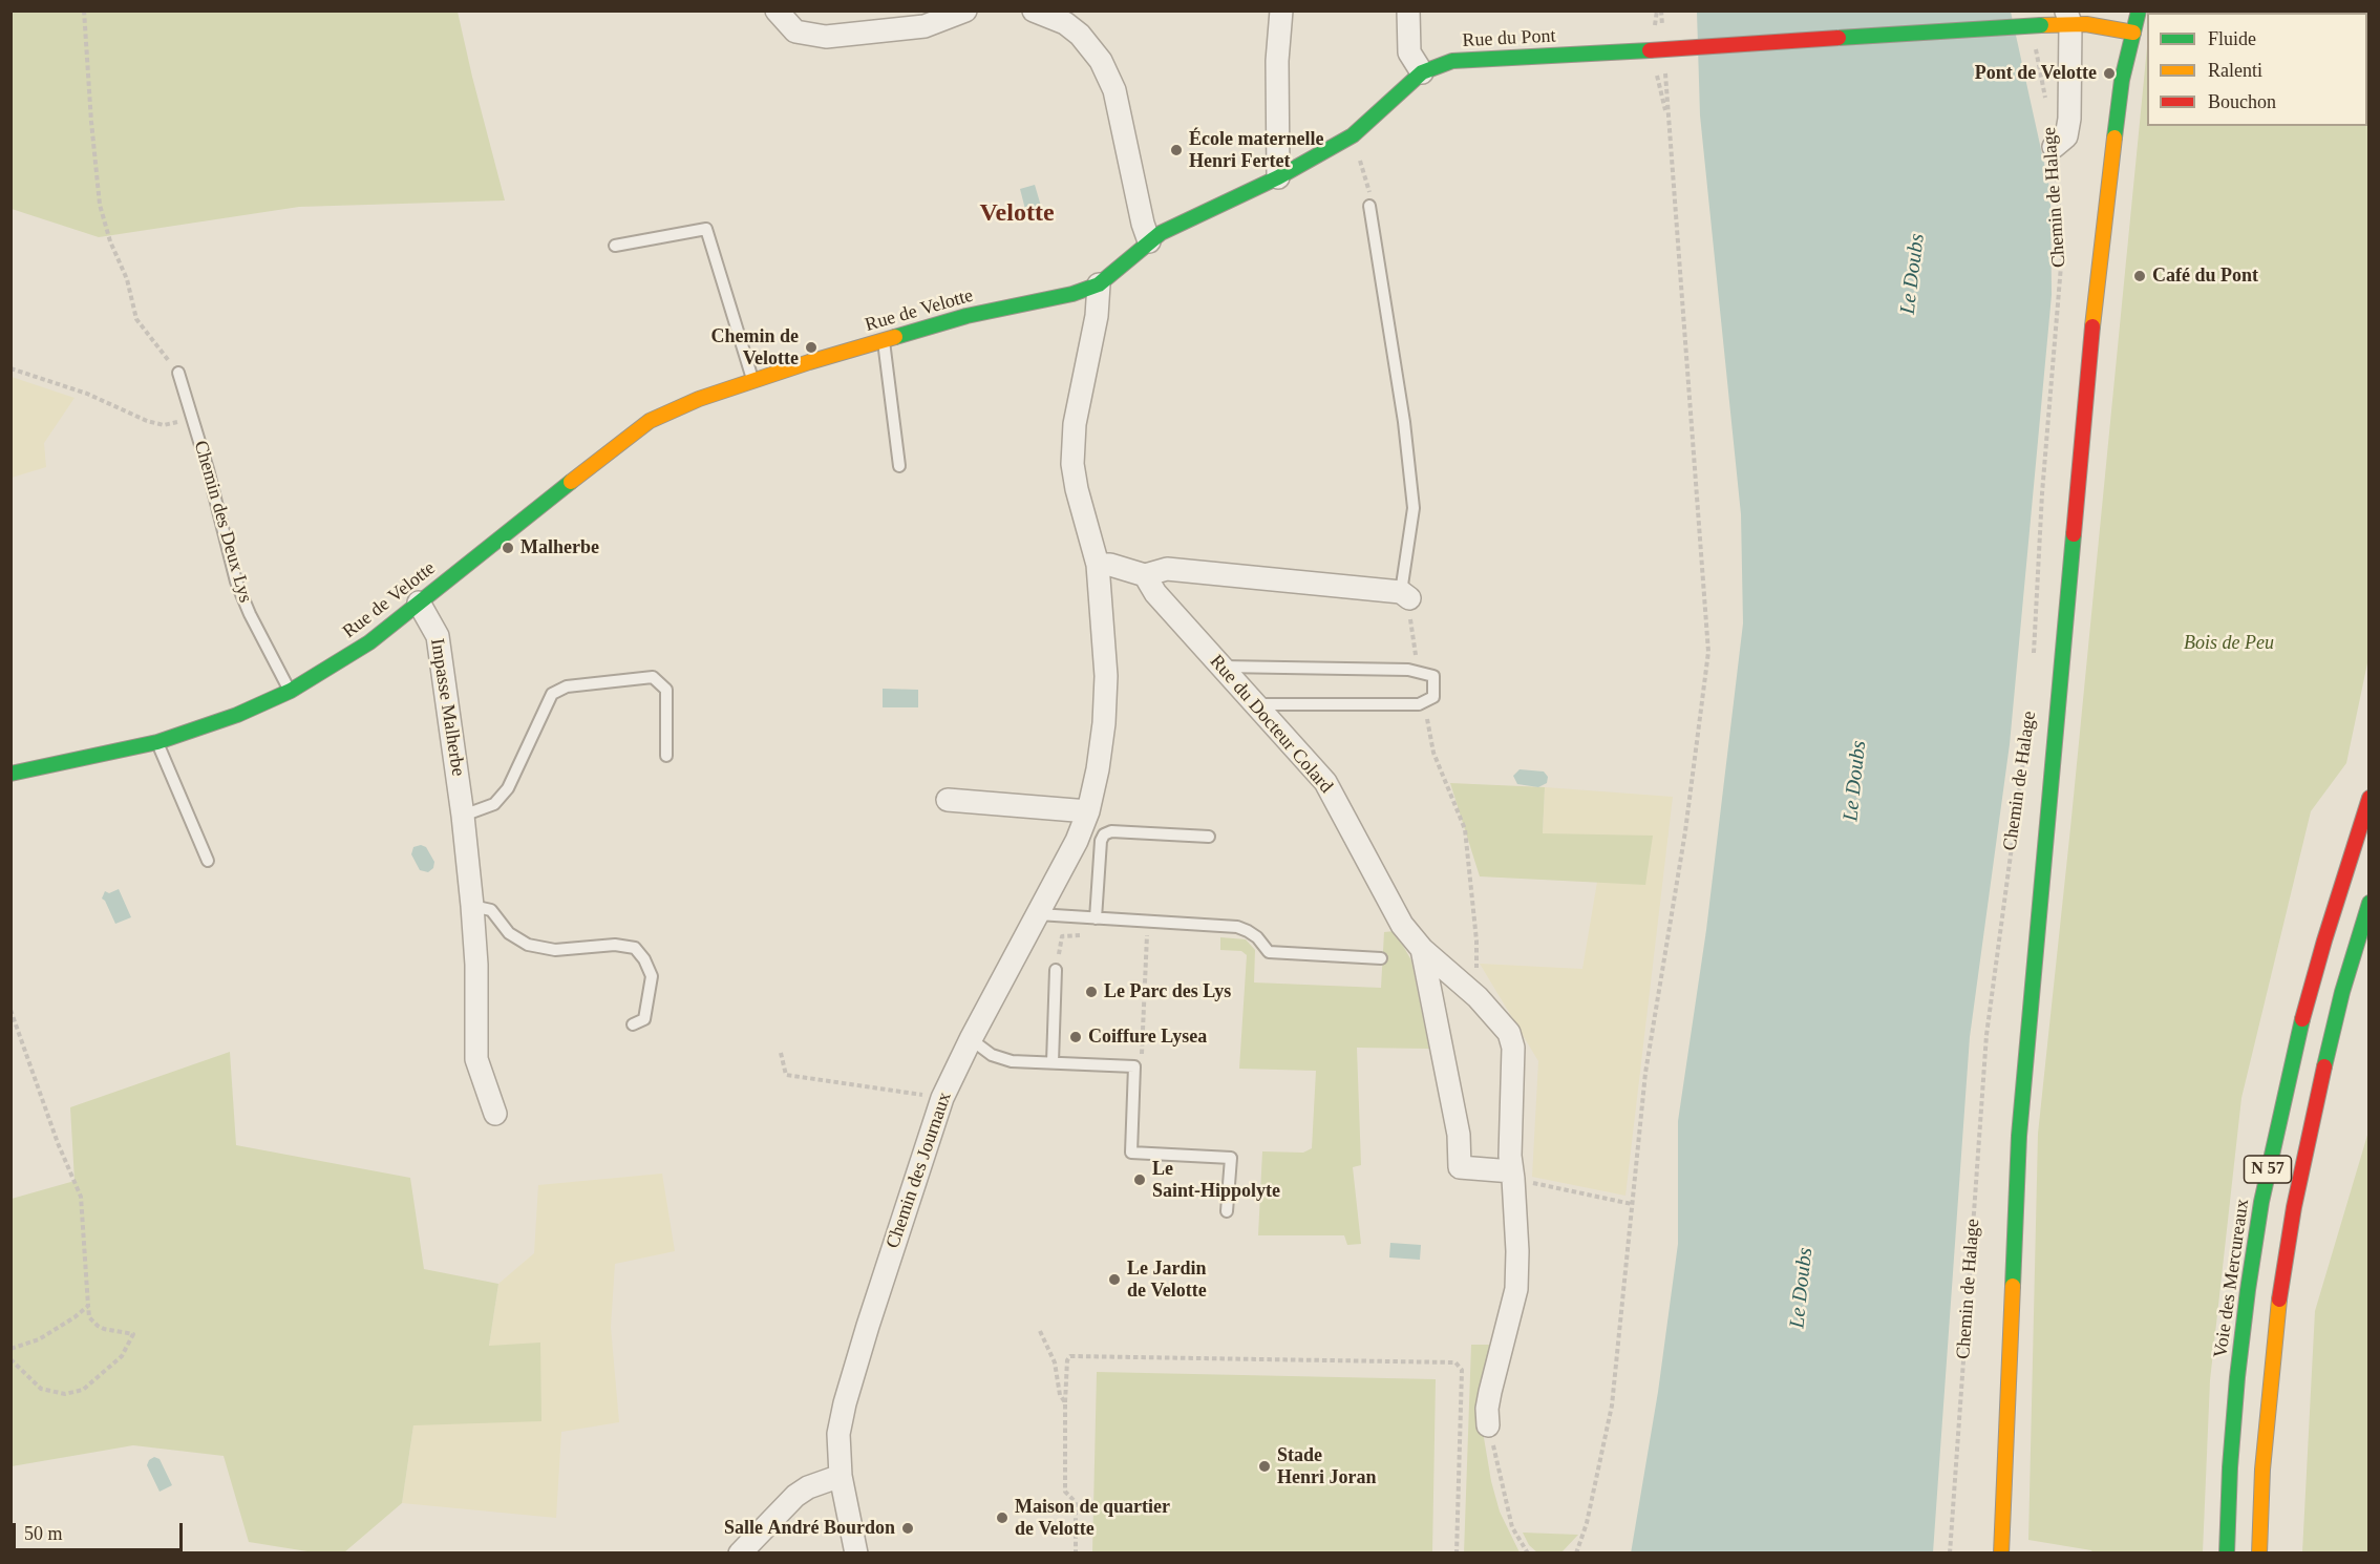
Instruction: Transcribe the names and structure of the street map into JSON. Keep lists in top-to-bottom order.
{
  "streets": {
    "main road": [
      "Rue du Pont",
      "Rue de Velotte",
      "N 57",
      "Voie des Mercureaux"
    ],
    "street": ["Impasse Malherbe", "Rue du Docteur Colard", "Chemin des Journaux"],
    "lane": ["Chemin des Deux Lys"],
    "path": ["Chemin de Halage"]
  },
  "crossings": [
    ["Rue du Pont", "Rue de Velotte"],
    ["Rue du Pont", "Chemin des Journaux"],
    ["Rue de Velotte", "Chemin des Deux Lys"],
    ["Rue de Velotte", "Impasse Malherbe"],
    ["Rue de Velotte", "Chemin des Journaux"]
  ],
  "districts": ["Velotte"],
  "water": ["Le Doubs"],
  "parks": ["Bois de Peu"],
  "places": [
    "Pont de Velotte",
    "École maternelle Henri Fertet",
    "Café du Pont",
    "Chemin de Velotte",
    "Malherbe",
    "Le Parc des Lys",
    "Coiffure Lysea",
    "Le Saint-Hippolyte",
    "Le Jardin de Velotte",
    "Stade Henri Joran",
    "Maison de quartier de Velotte",
    "Salle André Bourdon"
  ],
  "legend": ["Fluide", "Ralenti", "Bouchon"],
  "scale_bar": "50 m"
}
